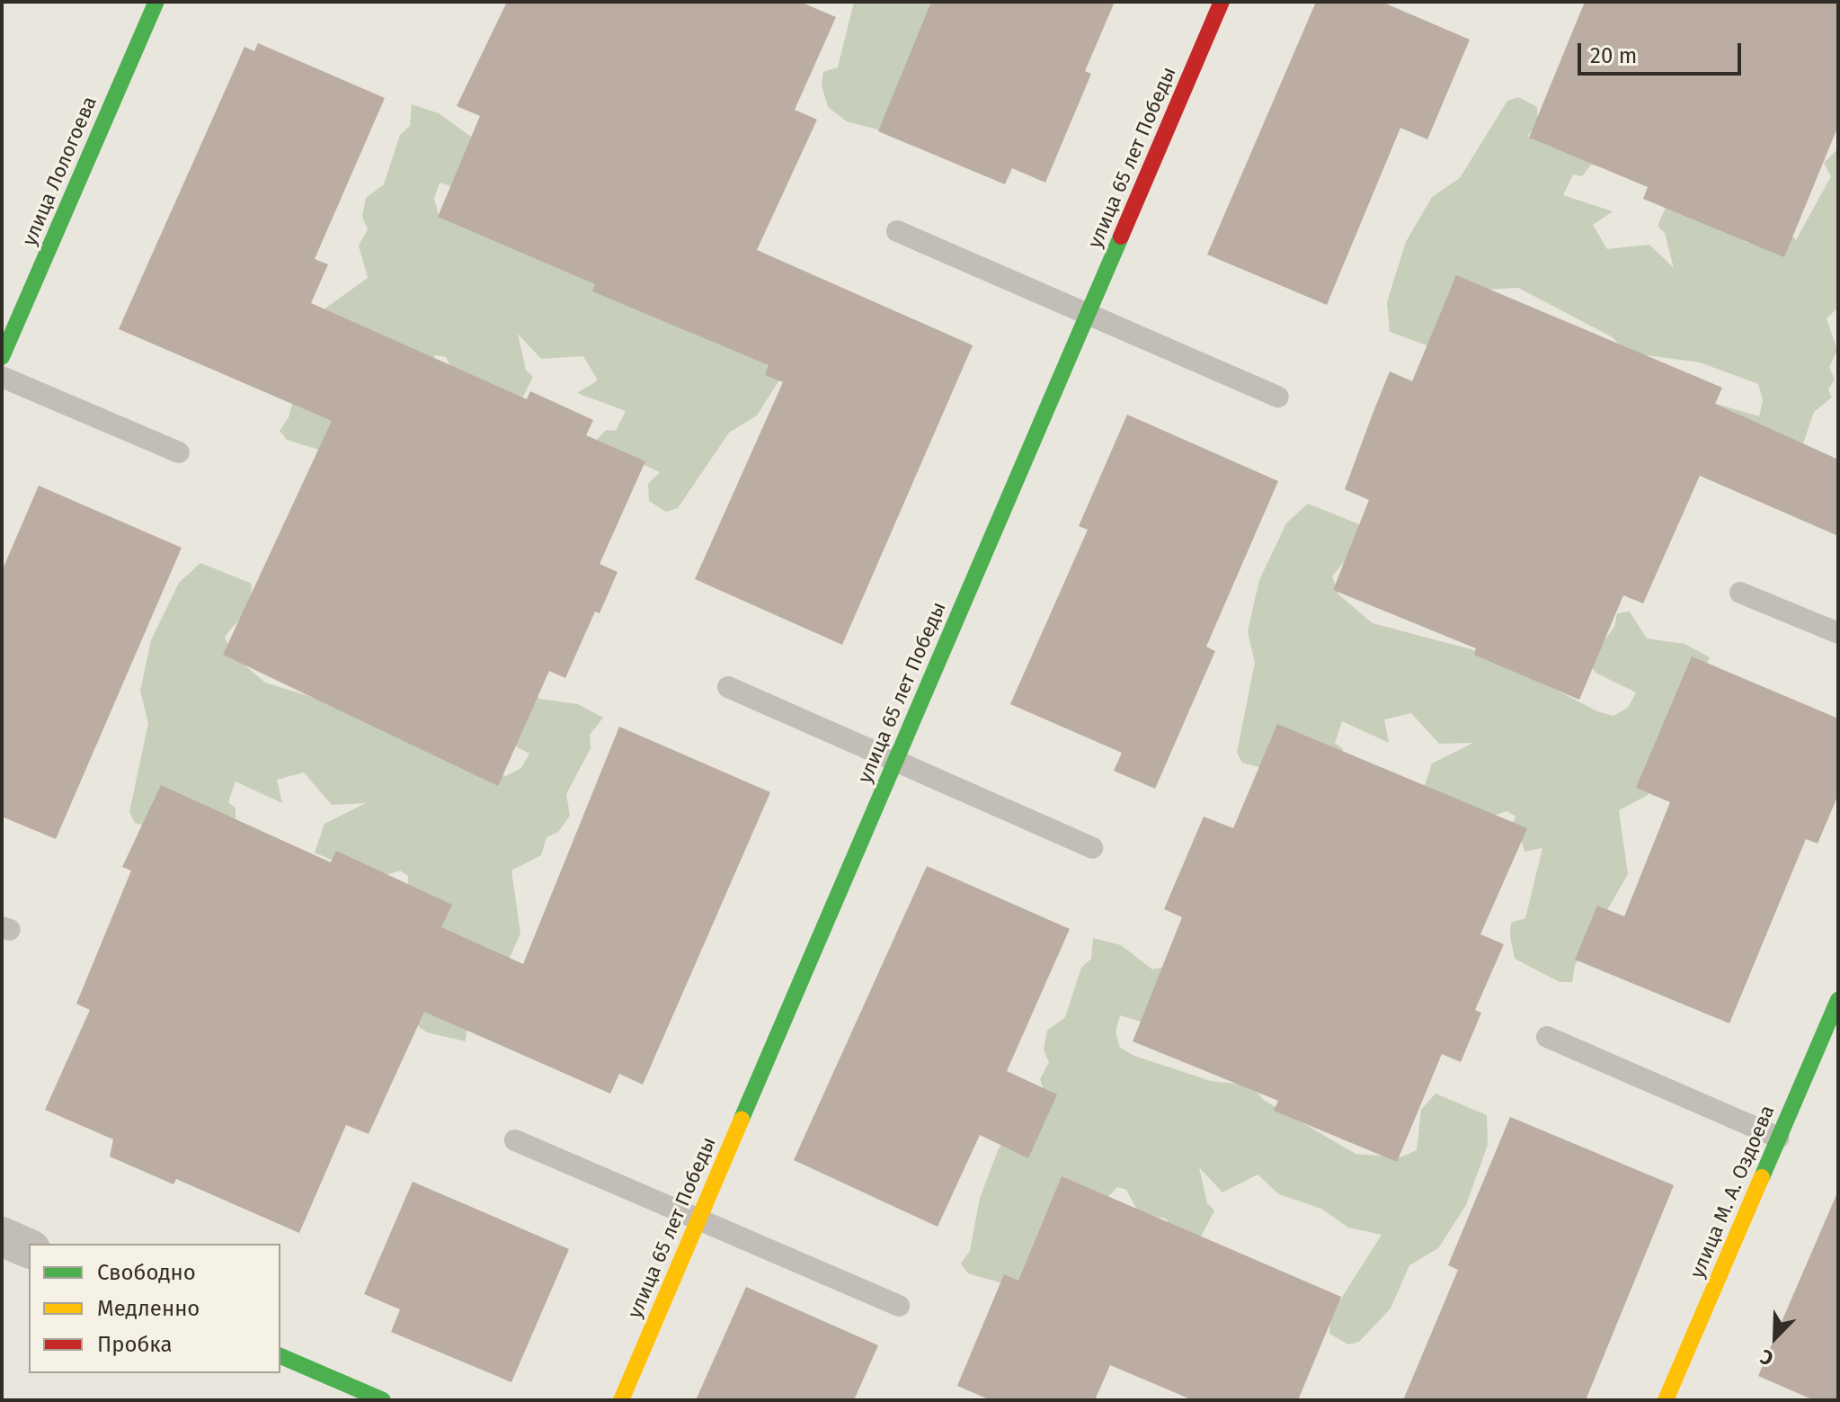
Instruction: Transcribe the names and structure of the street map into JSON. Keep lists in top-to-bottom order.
{
  "streets": {
    "street": ["улица 65 лет Победы", "улица Лологоева", "улица М. А. Оздоева"]
  },
  "legend": ["Свободно", "Медленно", "Пробка"],
  "scale_bar": "20 m",
  "north": "bottom left"
}
